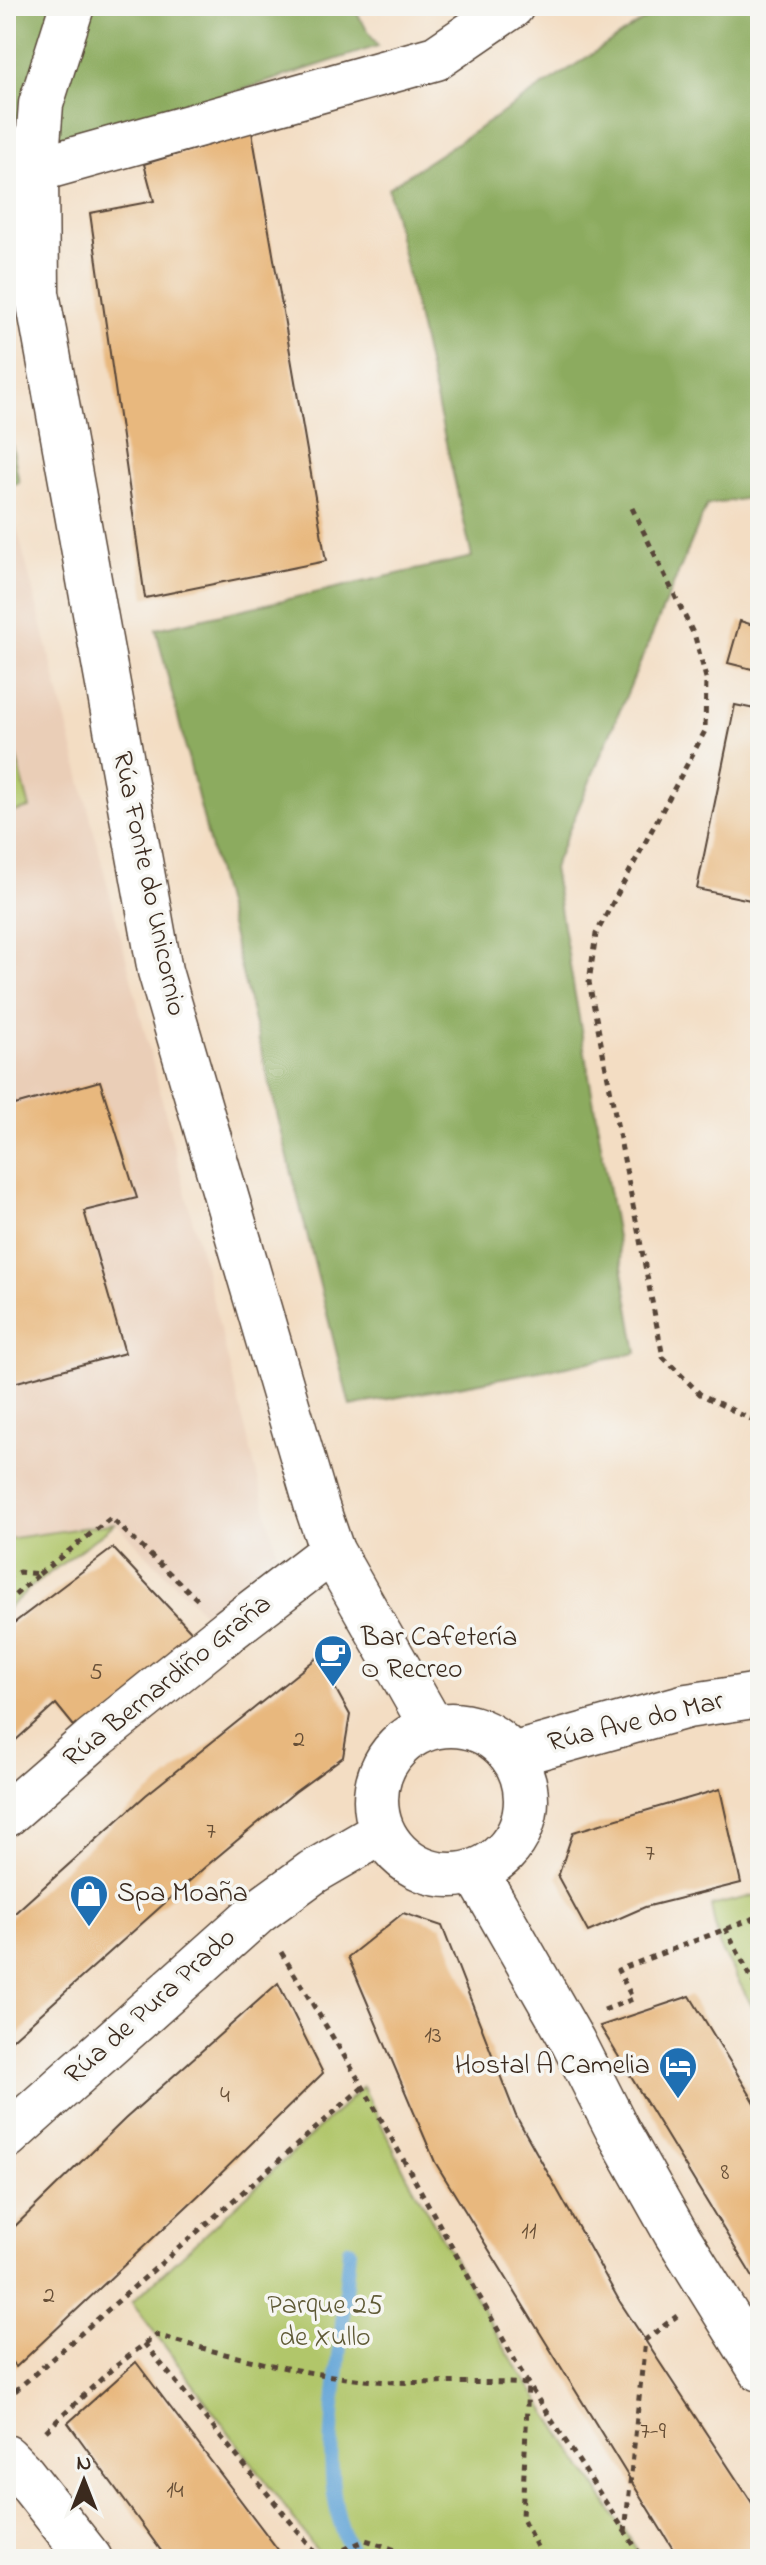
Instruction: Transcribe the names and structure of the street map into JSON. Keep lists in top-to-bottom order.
{
  "streets": {
    "street": [
      "Rúa Fonte do Unicornio",
      "Rúa Bernardiño Graña",
      "Rúa Ave do Mar",
      "Rúa de Pura Prado"
    ]
  },
  "crossings": [
    ["Rúa Fonte do Unicornio", "Rúa Bernardiño Graña"],
    ["Rúa Fonte do Unicornio", "Rúa Ave do Mar"],
    ["Rúa Fonte do Unicornio", "Rúa de Pura Prado"],
    ["Rúa Ave do Mar", "Rúa de Pura Prado"]
  ],
  "parks": ["Parque 25 de Xullo"],
  "places": {
    "cafe": ["Bar Cafetería O Recreo"],
    "shop": ["Spa Moaña"],
    "hotel": ["Hostal A Camelia"]
  },
  "house_numbers": [
    "5",
    "2",
    "7",
    "7",
    "13",
    "4",
    "8",
    "11",
    "2",
    "7-9",
    "14"
  ],
  "north": "top"
}
